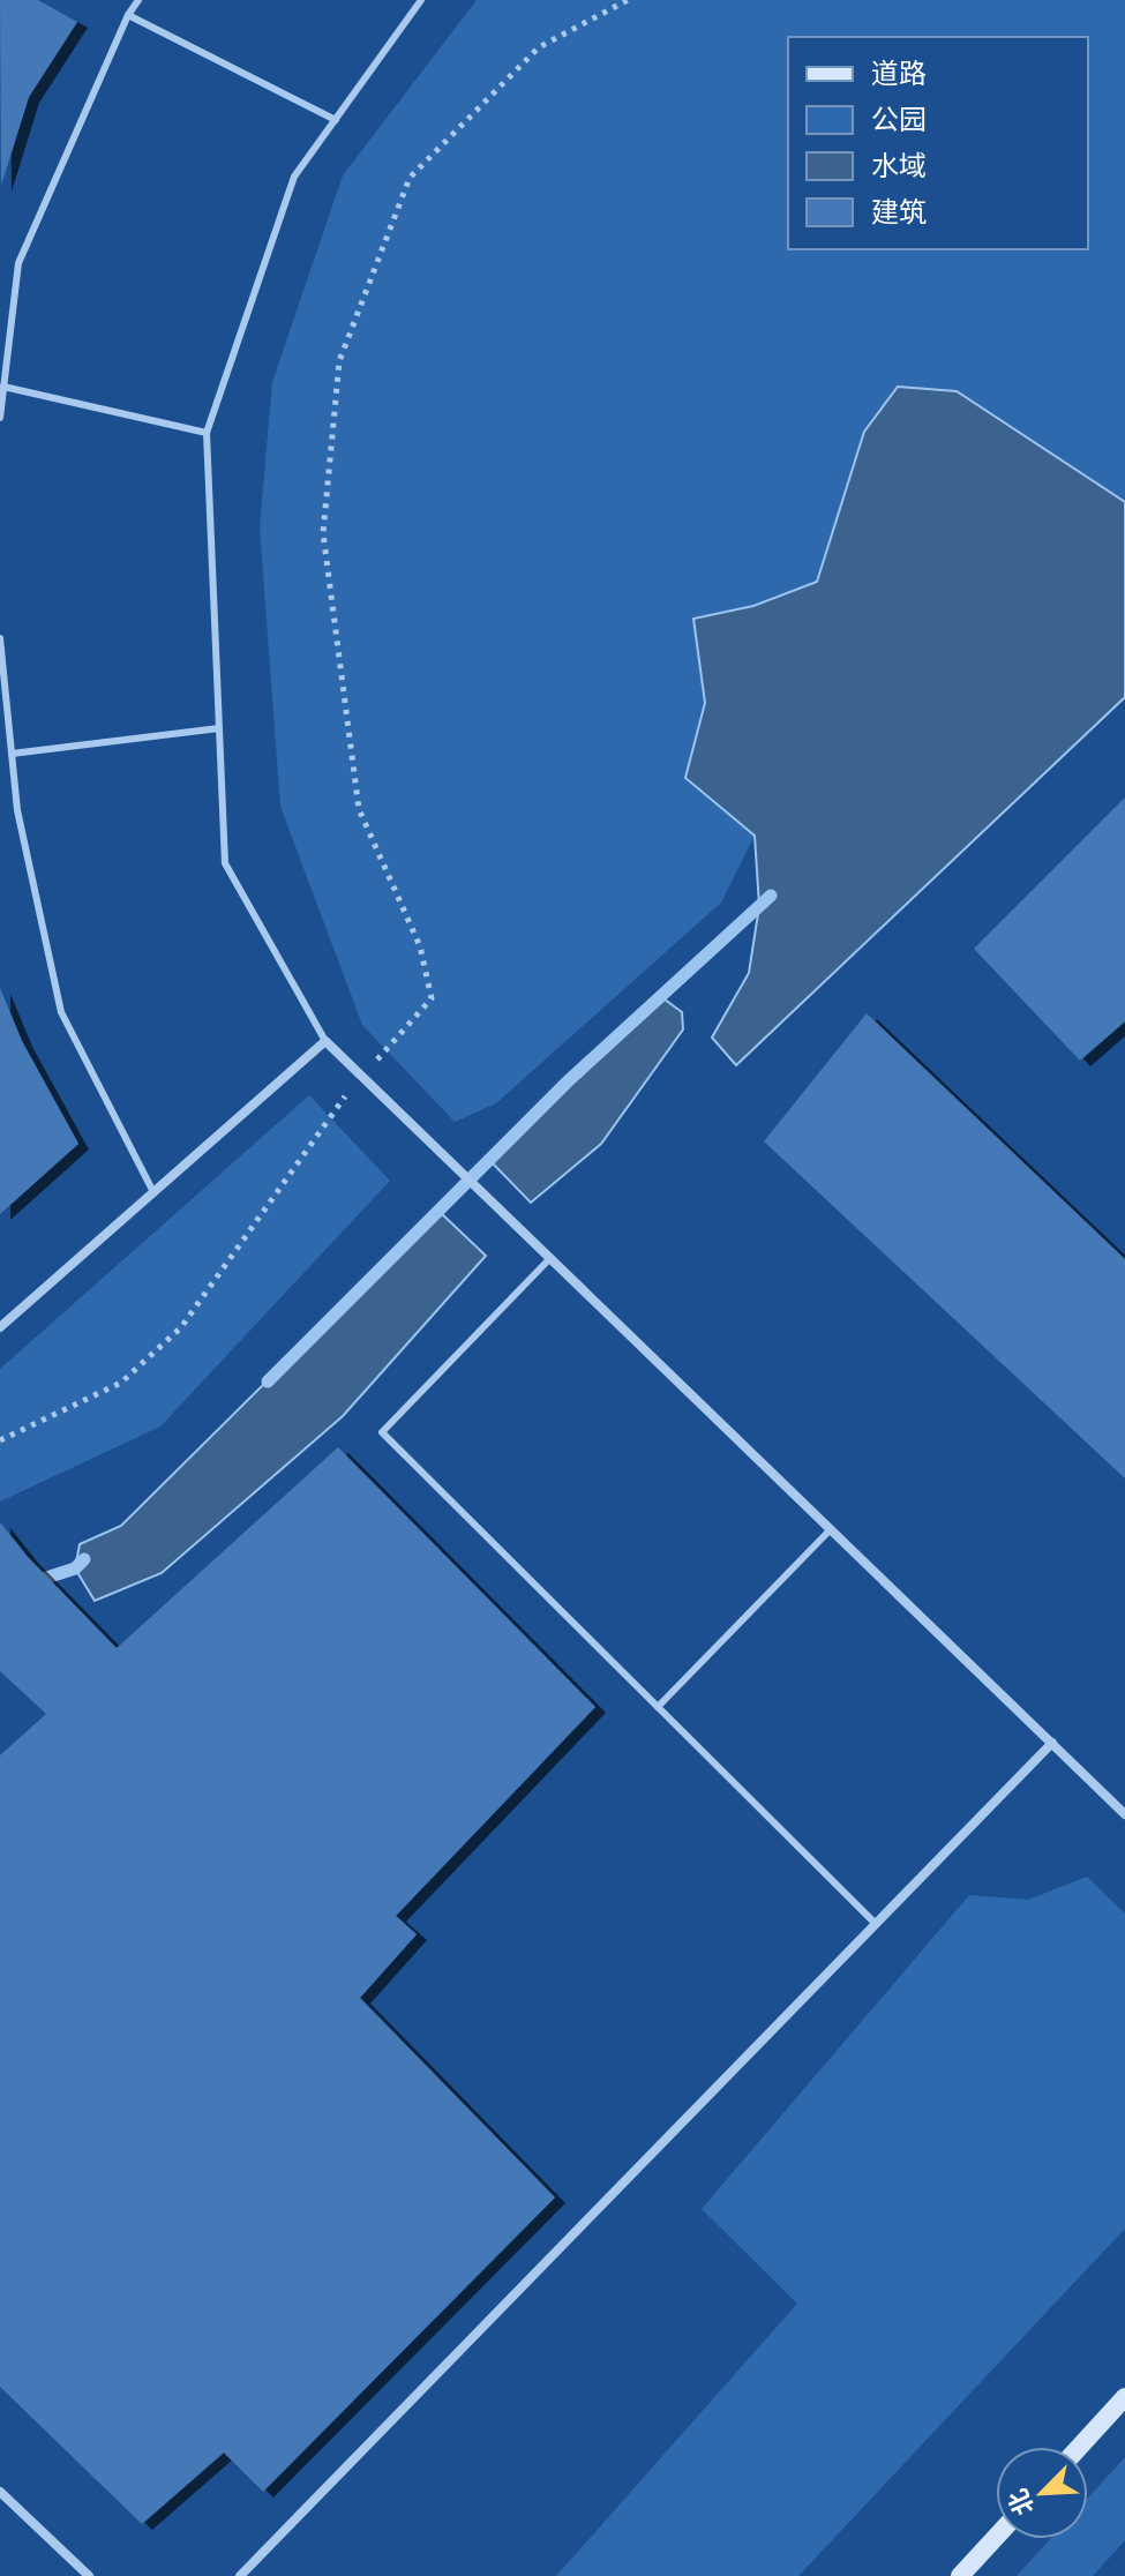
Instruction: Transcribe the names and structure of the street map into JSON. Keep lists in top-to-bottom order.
{
  "legend": [
    "道路",
    "公园",
    "水域",
    "建筑"
  ],
  "north": "bottom left"
}
